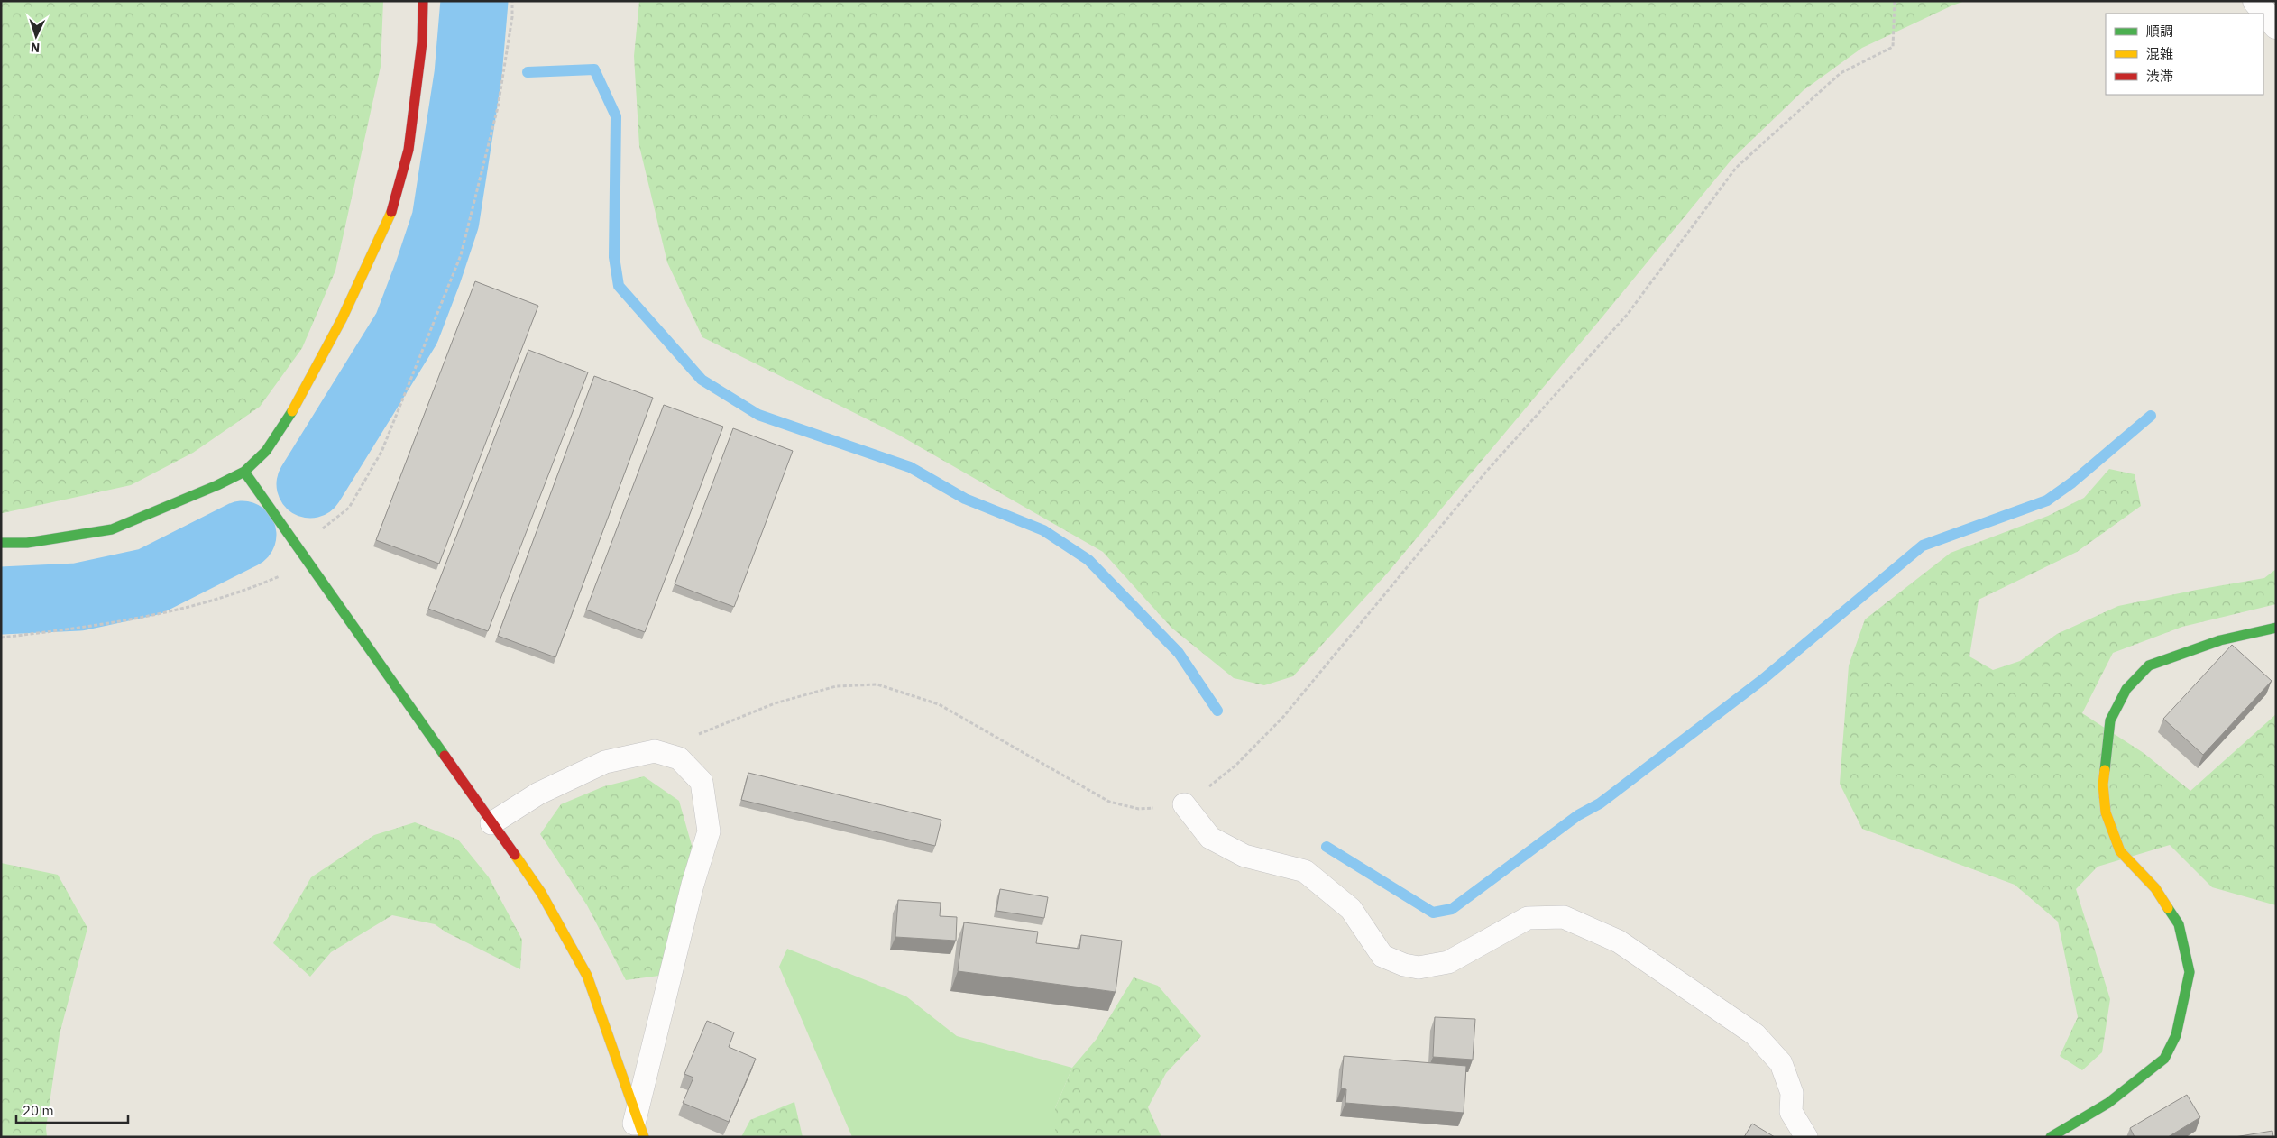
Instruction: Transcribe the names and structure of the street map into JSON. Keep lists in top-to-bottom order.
{
  "legend": ["順調", "混雑", "渋滞"],
  "scale_bar": "20 m",
  "north": "bottom"
}
